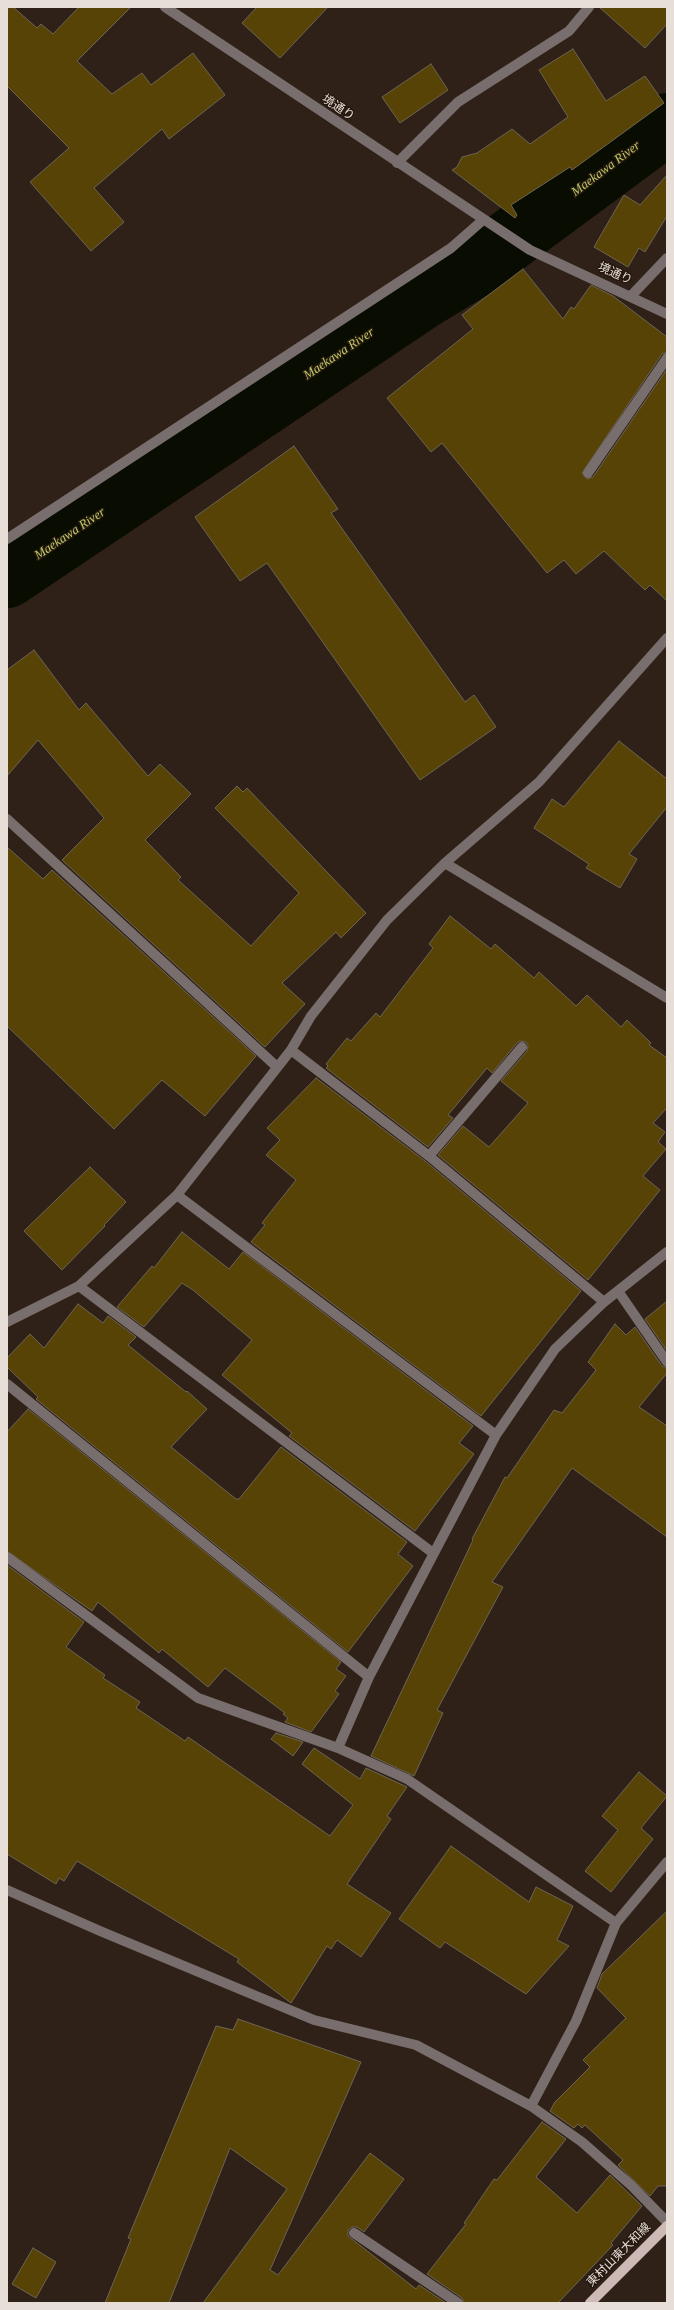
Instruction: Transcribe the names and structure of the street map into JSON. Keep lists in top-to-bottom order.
{
  "streets": {
    "main road": ["東村山東大和線"],
    "street": ["境通り"]
  },
  "water": ["Maekawa River"]
}
